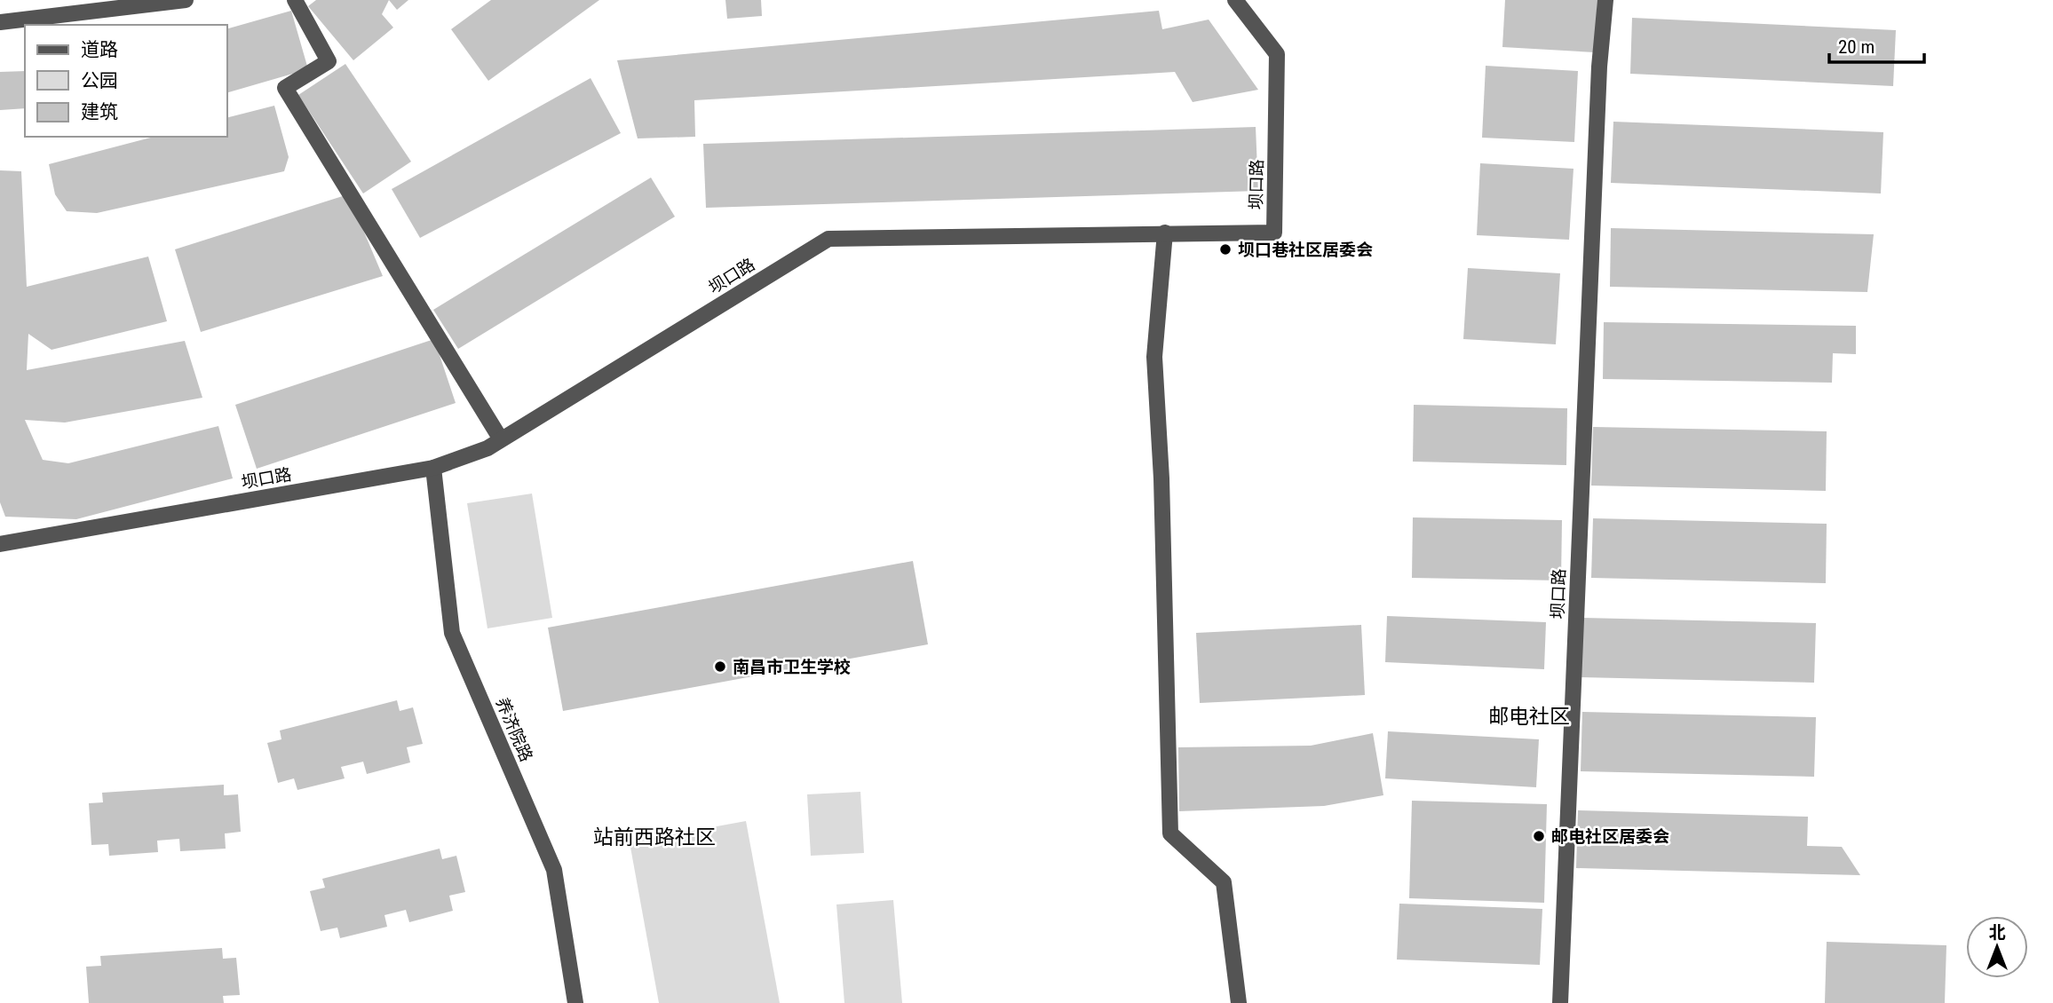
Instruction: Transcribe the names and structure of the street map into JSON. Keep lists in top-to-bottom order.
{
  "streets": {
    "street": ["坝口路", "养济院路"]
  },
  "crossings": [
    ["坝口路", "养济院路"]
  ],
  "districts": ["邮电社区", "站前西路社区"],
  "places": ["坝口巷社区居委会", "南昌市卫生学校", "邮电社区居委会"],
  "legend": ["道路", "公园", "建筑"],
  "scale_bar": "20 m",
  "north": "top"
}
